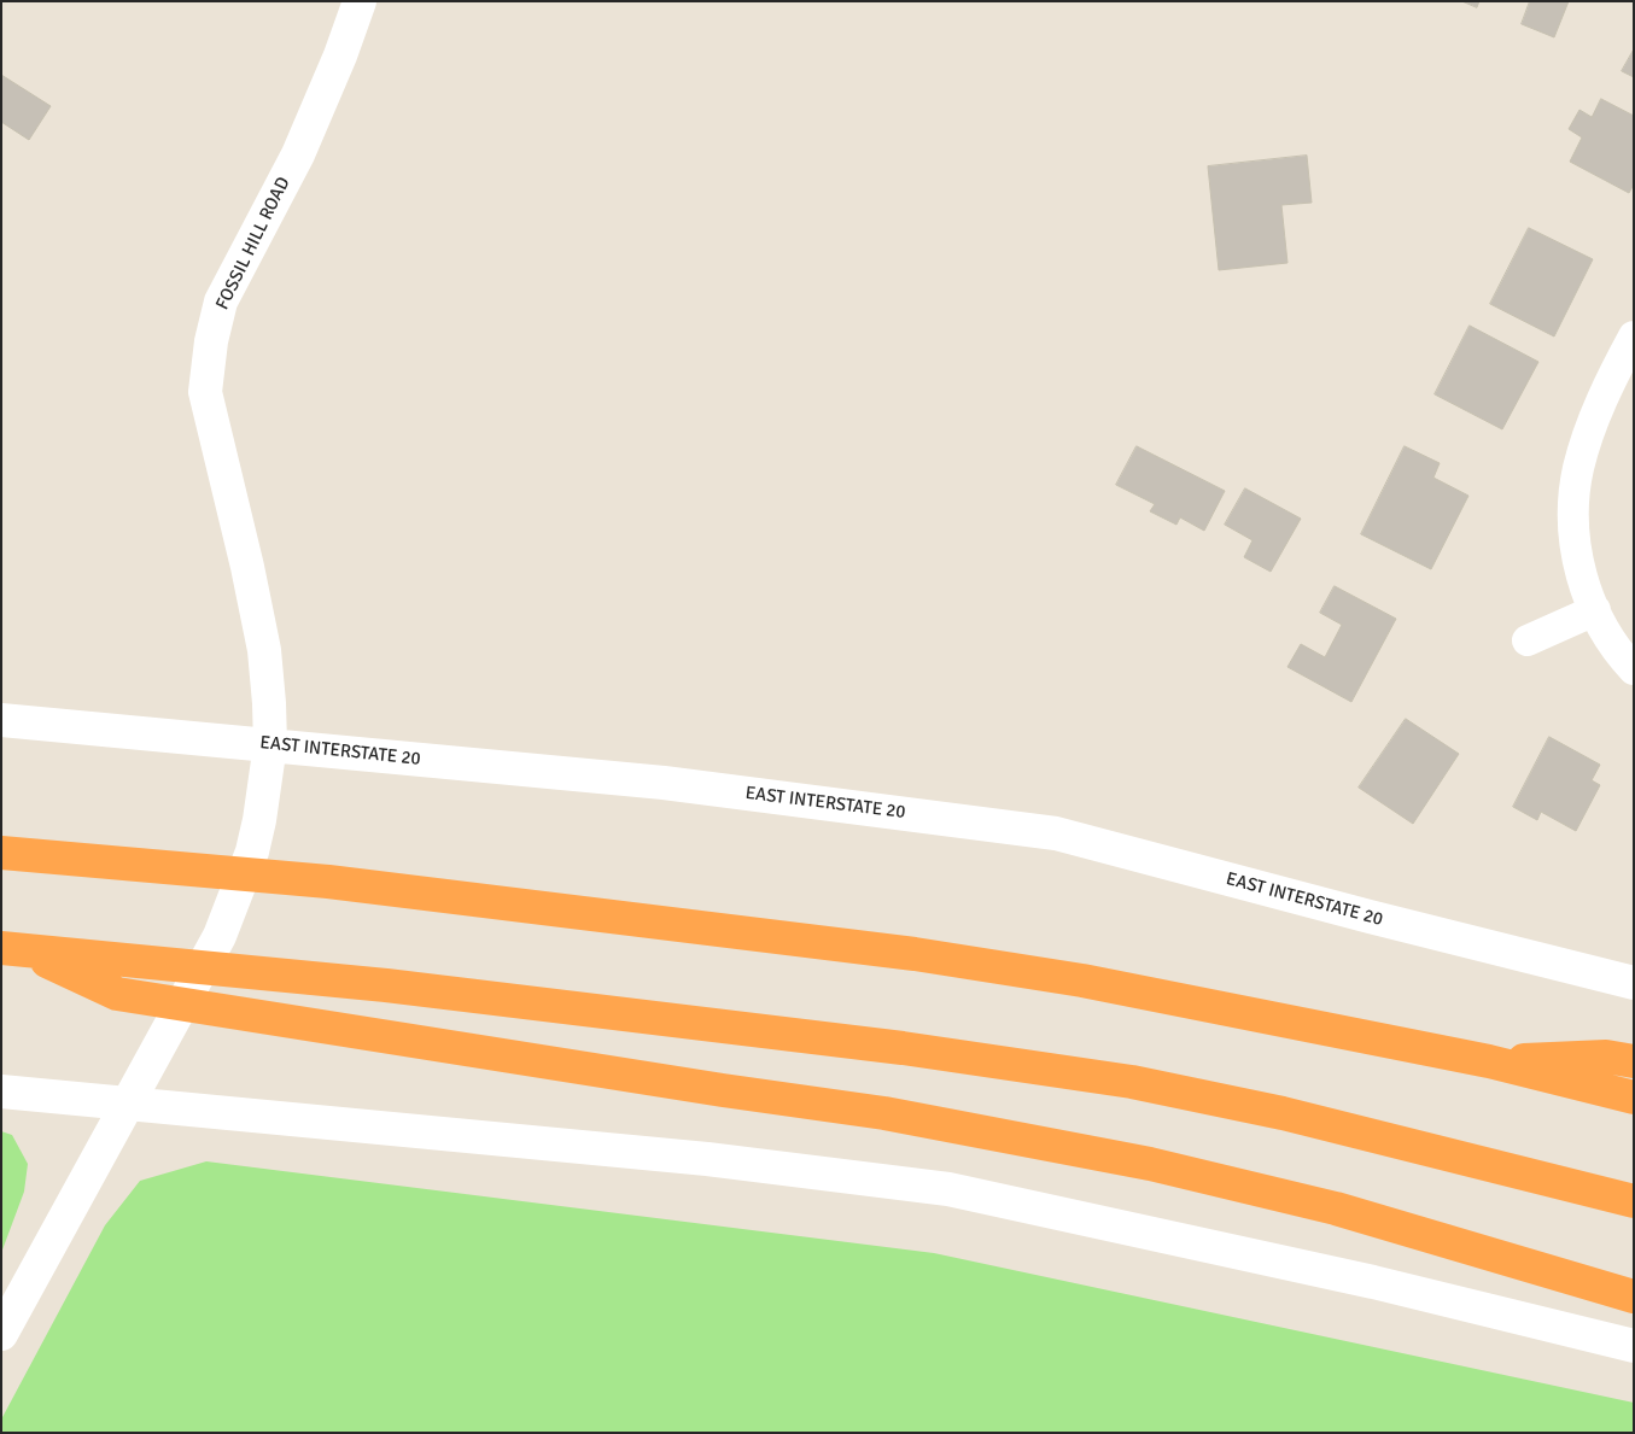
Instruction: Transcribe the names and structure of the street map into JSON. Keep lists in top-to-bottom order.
{
  "streets": {
    "main road": ["FOSSIL HILL ROAD", "EAST INTERSTATE 20"]
  },
  "crossings": [
    ["FOSSIL HILL ROAD", "EAST INTERSTATE 20"]
  ]
}
